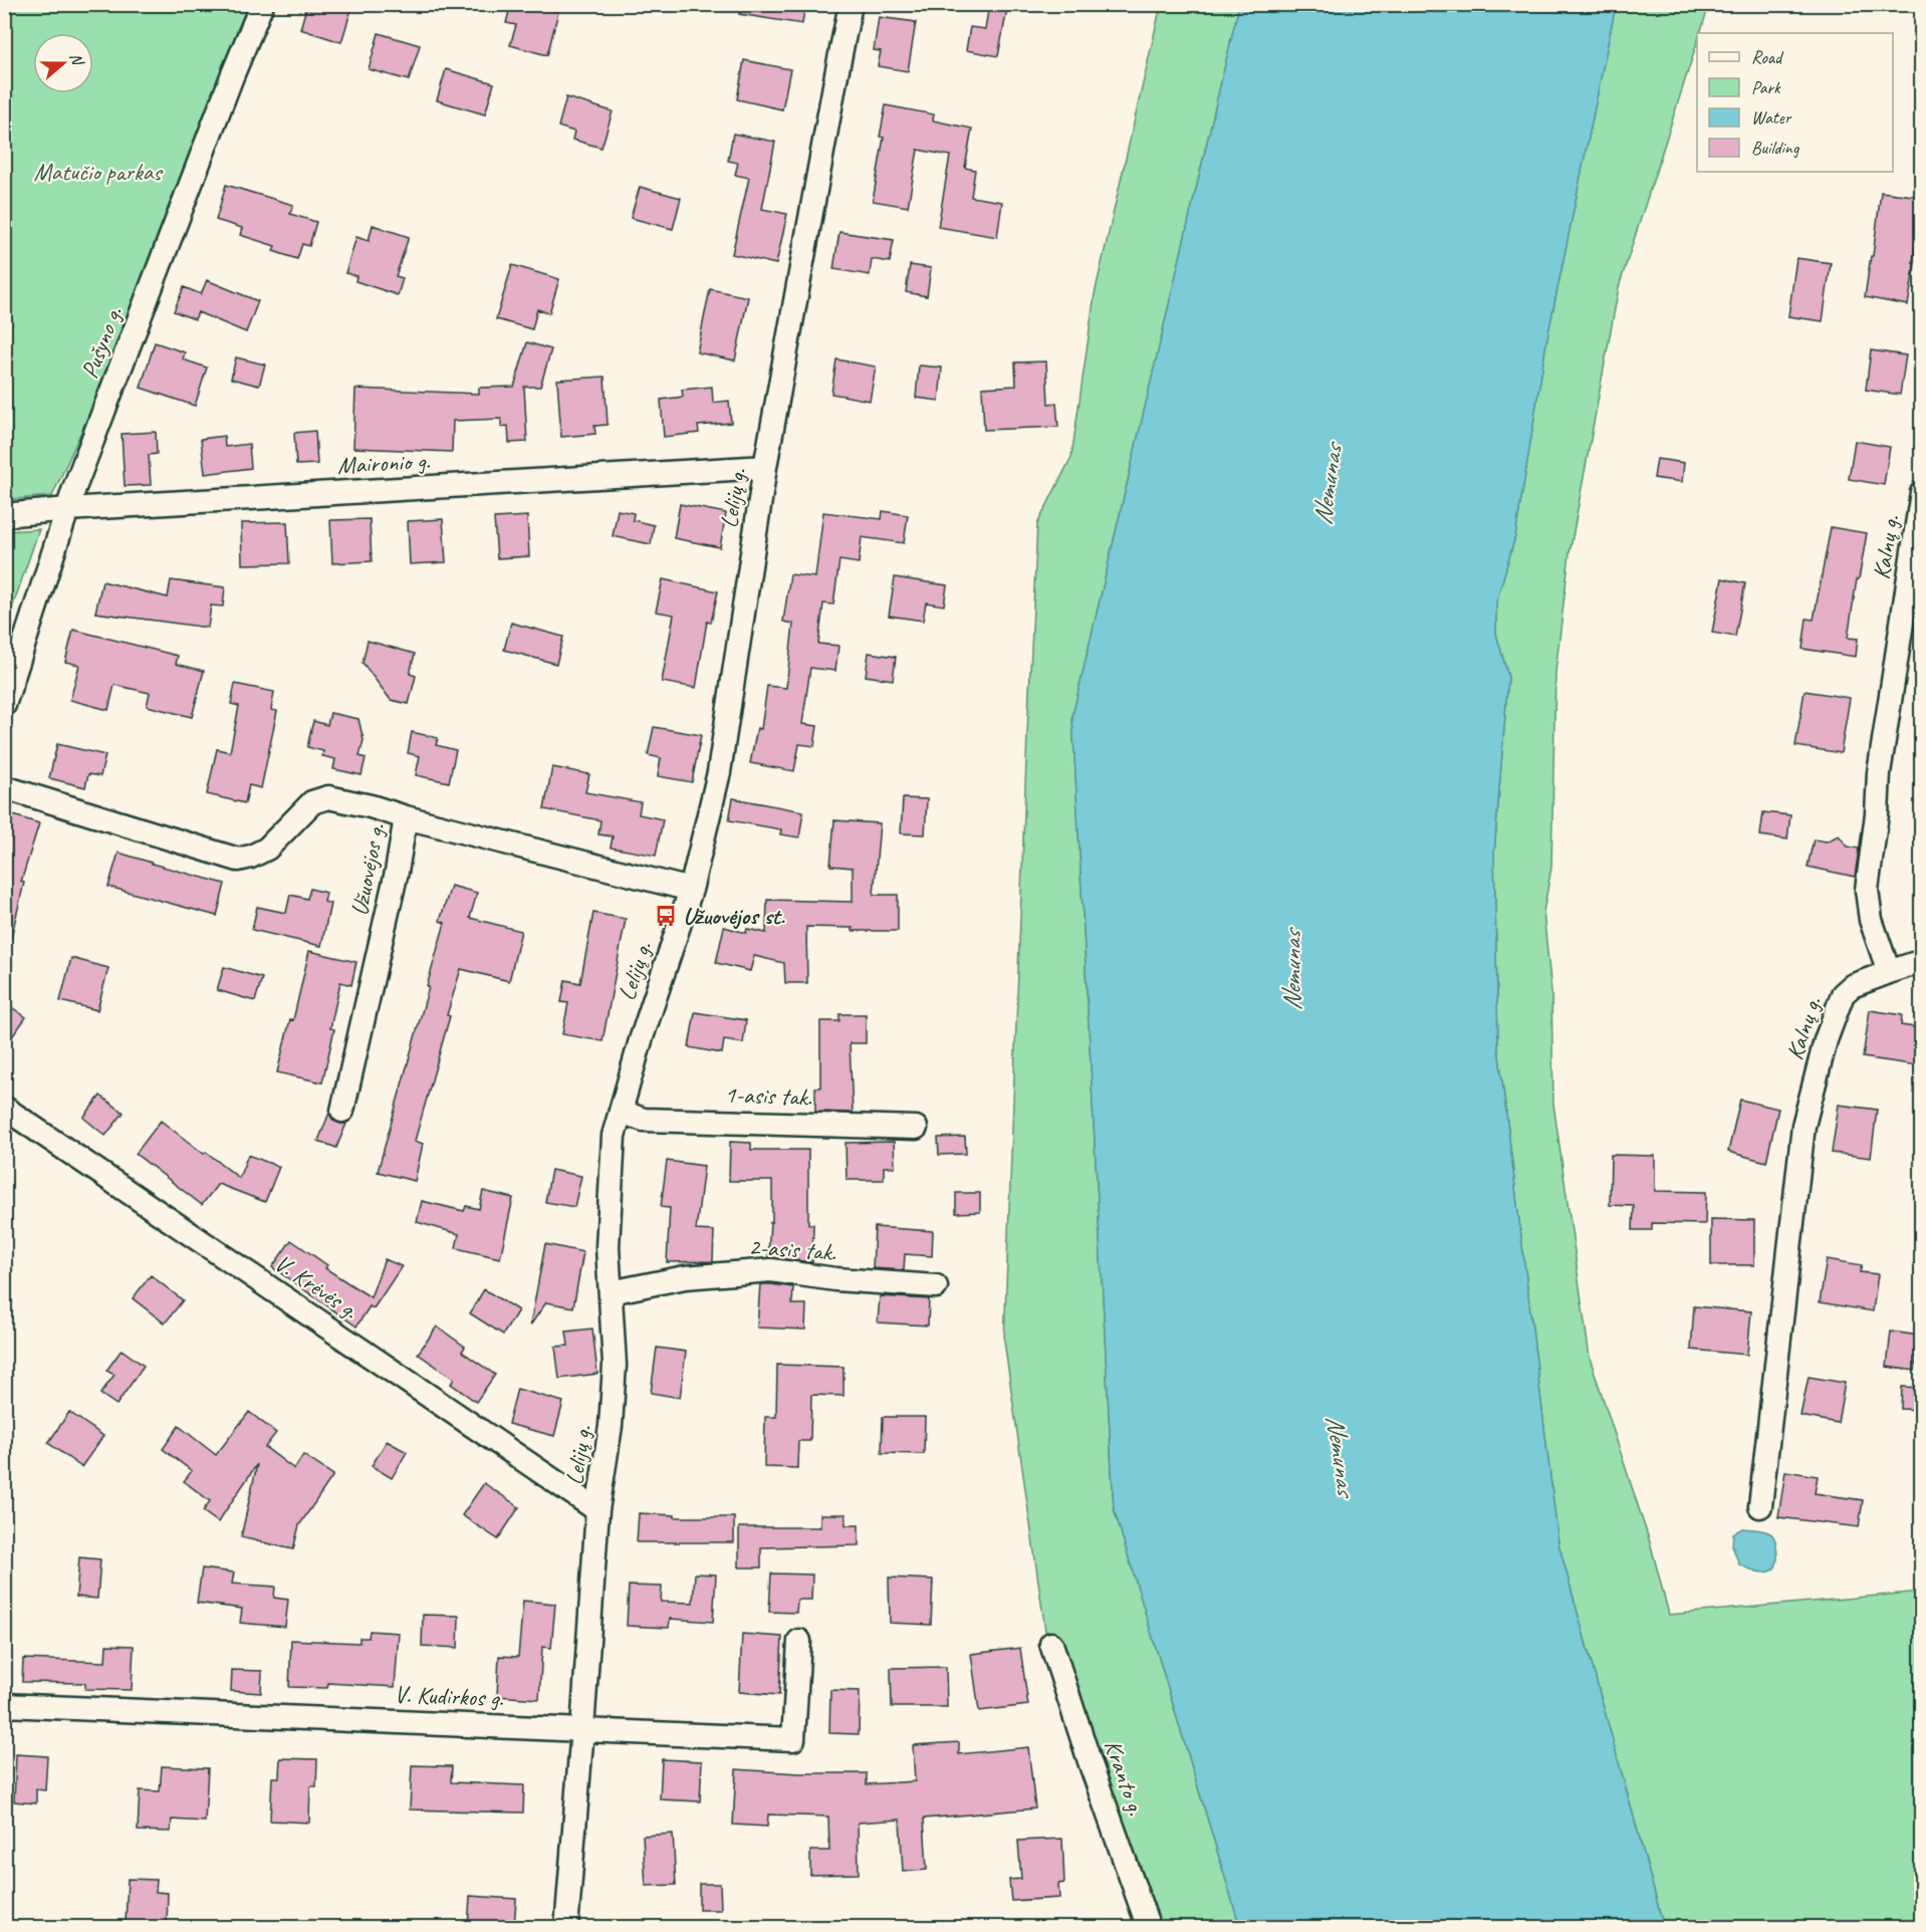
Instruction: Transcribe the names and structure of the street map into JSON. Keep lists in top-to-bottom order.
{
  "streets": {
    "street": [
      "Pušyno g.",
      "Maironio g.",
      "Lelijų g.",
      "Kalnų g.",
      "Užuovėjos g.",
      "1-asis tak.",
      "2-asis tak.",
      "V. Krėvės g.",
      "V. Kudirkos g.",
      "Kranto g."
    ]
  },
  "crossings": [
    ["Pušyno g.", "Maironio g."],
    ["Maironio g.", "Lelijų g."],
    ["Lelijų g.", "1-asis tak."],
    ["Lelijų g.", "2-asis tak."],
    ["Lelijų g.", "V. Krėvės g."],
    ["Lelijų g.", "V. Kudirkos g."]
  ],
  "water": ["Nemunas"],
  "parks": ["Matučio parkas"],
  "places": {
    "bus stop": ["Užuovėjos st."]
  },
  "legend": [
    "Road",
    "Park",
    "Water",
    "Building"
  ],
  "north": "right"
}
